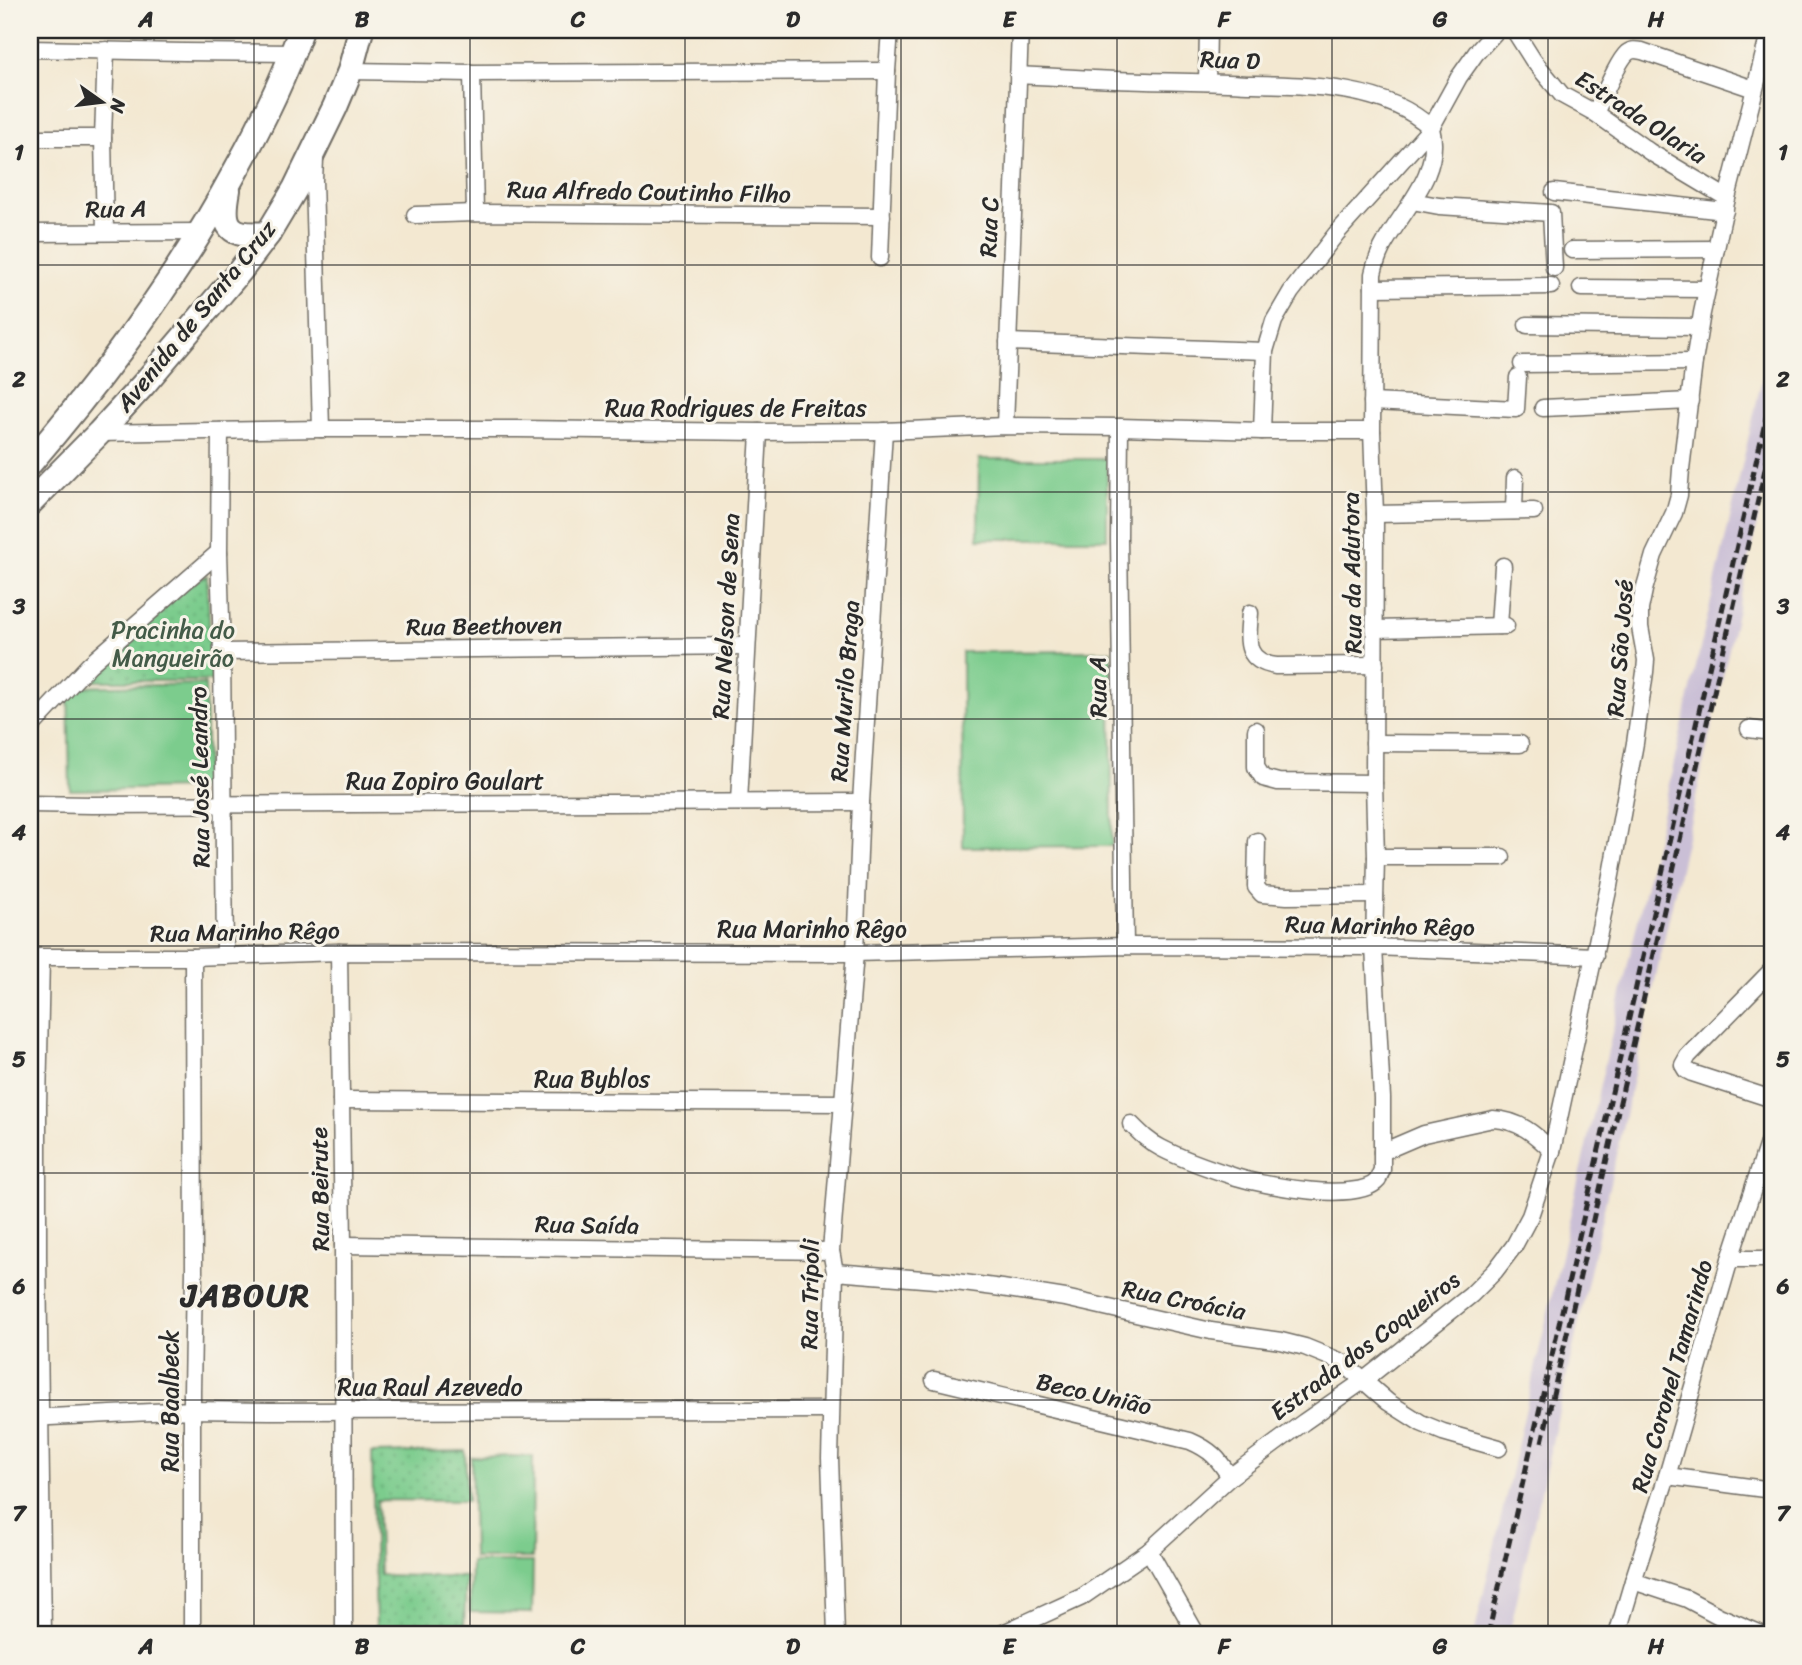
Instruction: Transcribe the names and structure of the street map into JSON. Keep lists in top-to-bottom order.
{
  "streets": {
    "main road": ["Avenida de Santa Cruz"],
    "street": [
      "Rua D",
      "Estrada Olaria",
      "Rua Alfredo Coutinho Filho",
      "Rua A",
      "Rua C",
      "Rua Rodrigues de Freitas",
      "Rua da Adutora",
      "Rua Nelson de Sena",
      "Rua Beethoven",
      "Rua São José",
      "Rua Murilo Braga",
      "Rua José Leandro",
      "Rua Zopiro Goulart",
      "Rua Marinho Rêgo",
      "Rua Byblos",
      "Rua Beirute",
      "Rua Saída",
      "Rua Trípoli",
      "Rua Croácia",
      "Estrada dos Coqueiros",
      "Rua Coronel Tamarindo",
      "Rua Raul Azevedo",
      "Beco União",
      "Rua Baalbeck"
    ]
  },
  "crossings": [
    ["Rua D", "Rua C"],
    ["Rua D", "Rua da Adutora"],
    ["Estrada Olaria", "Rua São José"],
    ["Rua A", "Avenida de Santa Cruz"],
    ["Rua A", "Rua Rodrigues de Freitas"],
    ["Rua A", "Rua Marinho Rêgo"],
    ["Rua C", "Rua Rodrigues de Freitas"],
    ["Avenida de Santa Cruz", "Rua Rodrigues de Freitas"],
    ["Rua Rodrigues de Freitas", "Rua da Adutora"],
    ["Rua Rodrigues de Freitas", "Rua Nelson de Sena"],
    ["Rua Rodrigues de Freitas", "Rua Murilo Braga"],
    ["Rua Rodrigues de Freitas", "Rua José Leandro"],
    ["Rua da Adutora", "Rua Marinho Rêgo"],
    ["Rua Nelson de Sena", "Rua Beethoven"],
    ["Rua Nelson de Sena", "Rua Zopiro Goulart"],
    ["Rua Beethoven", "Rua José Leandro"],
    ["Rua São José", "Rua Marinho Rêgo"],
    ["Rua São José", "Estrada dos Coqueiros"],
    ["Rua Murilo Braga", "Rua Zopiro Goulart"],
    ["Rua Murilo Braga", "Rua Marinho Rêgo"],
    ["Rua Murilo Braga", "Rua Trípoli"],
    ["Rua José Leandro", "Rua Zopiro Goulart"],
    ["Rua José Leandro", "Rua Marinho Rêgo"],
    ["Rua Marinho Rêgo", "Rua Beirute"],
    ["Rua Marinho Rêgo", "Rua Trípoli"],
    ["Rua Marinho Rêgo", "Rua Baalbeck"],
    ["Rua Byblos", "Rua Beirute"],
    ["Rua Byblos", "Rua Trípoli"],
    ["Rua Beirute", "Rua Saída"],
    ["Rua Beirute", "Rua Raul Azevedo"],
    ["Rua Saída", "Rua Trípoli"],
    ["Rua Trípoli", "Rua Croácia"],
    ["Rua Trípoli", "Rua Raul Azevedo"],
    ["Rua Croácia", "Estrada dos Coqueiros"],
    ["Estrada dos Coqueiros", "Beco União"],
    ["Rua Raul Azevedo", "Rua Baalbeck"]
  ],
  "districts": ["JABOUR"],
  "parks": ["Pracinha do Mangueirão"],
  "north": "right",
  "grid": {
    "columns": [
      "A",
      "B",
      "C",
      "D",
      "E",
      "F",
      "G",
      "H"
    ],
    "rows": [
      "1",
      "2",
      "3",
      "4",
      "5",
      "6",
      "7"
    ]
  }
}
